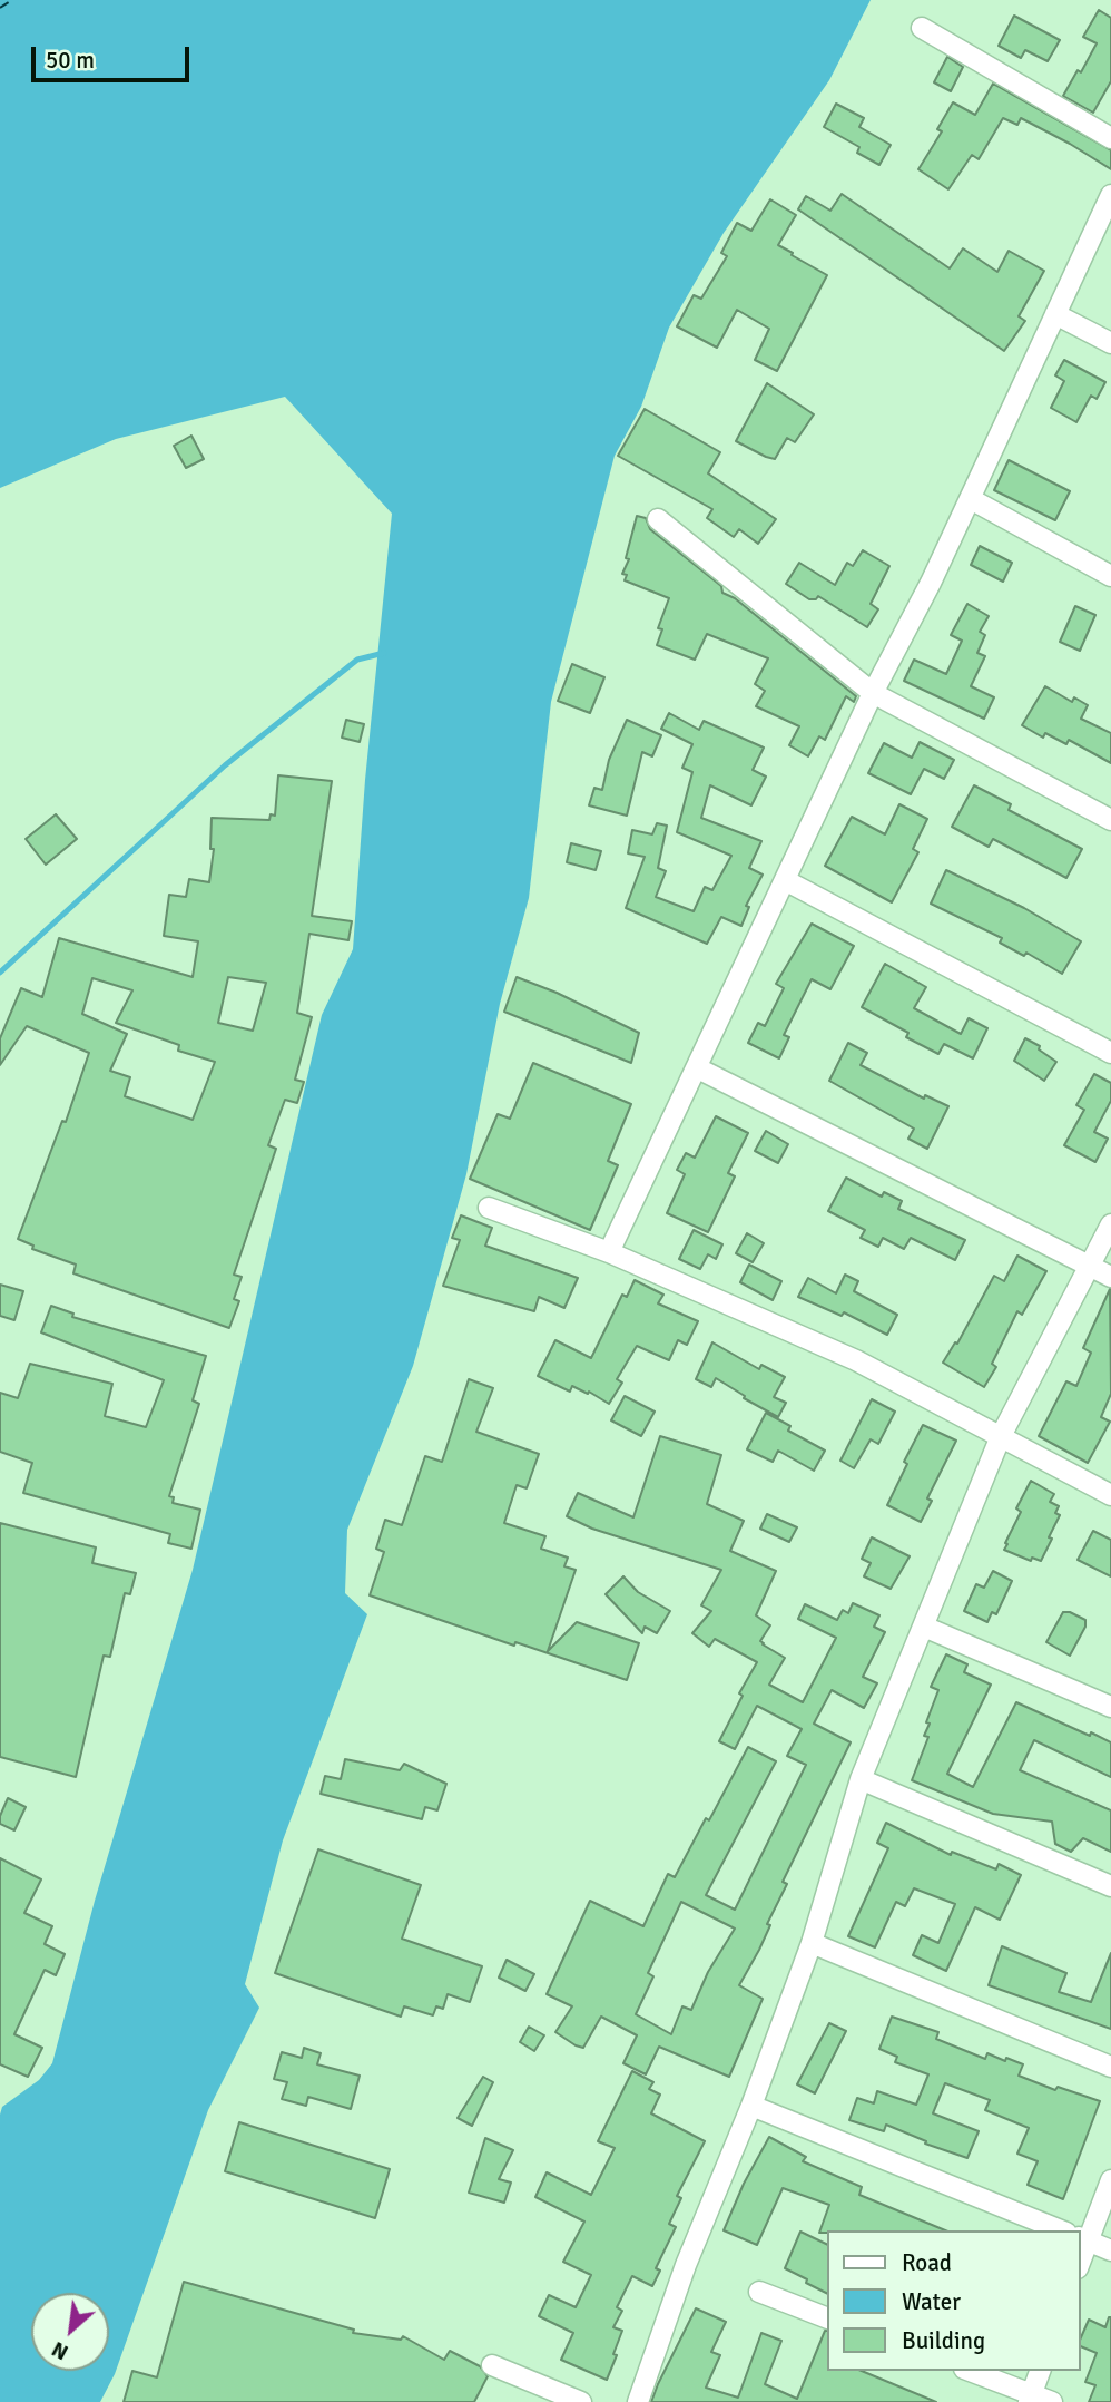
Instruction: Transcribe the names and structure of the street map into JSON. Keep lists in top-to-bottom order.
{
  "legend": ["Road", "Water", "Building"],
  "scale_bar": "50 m",
  "north": "bottom left"
}
